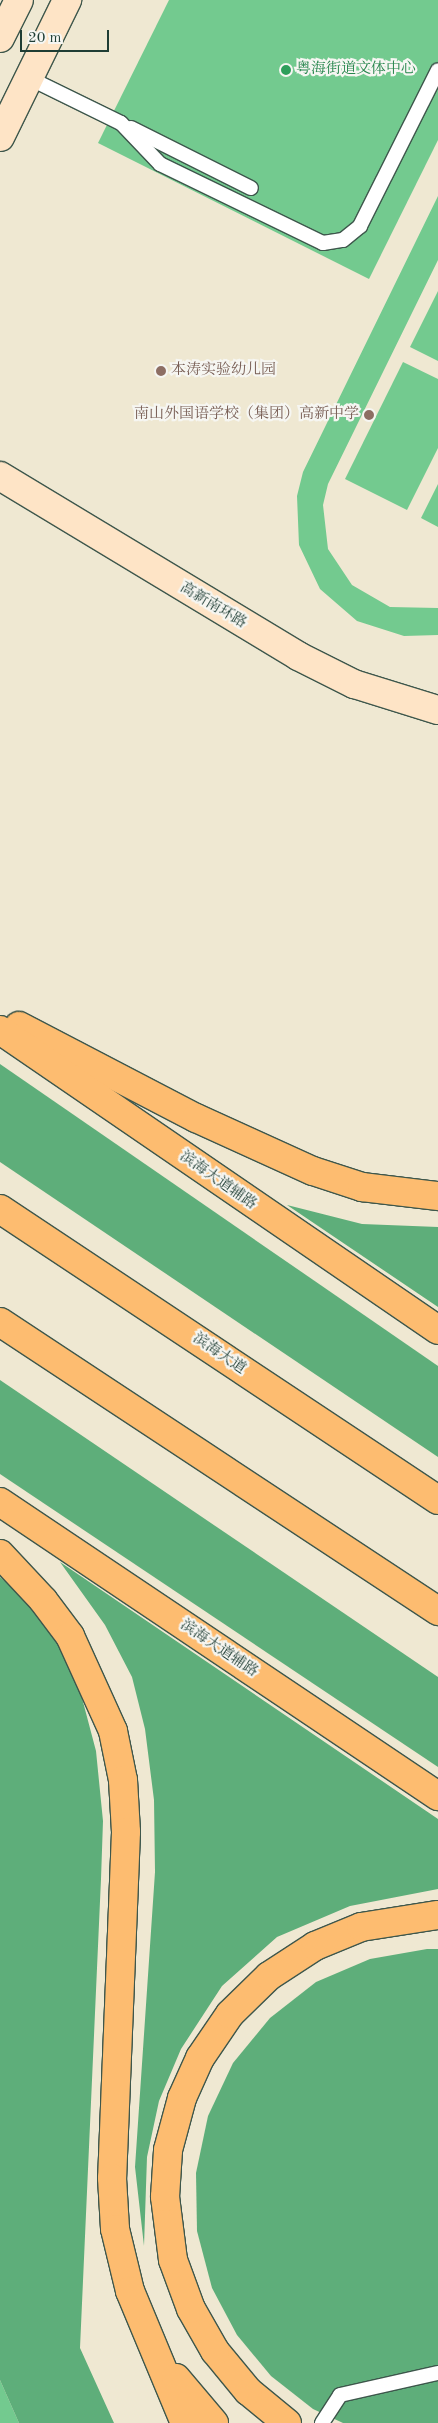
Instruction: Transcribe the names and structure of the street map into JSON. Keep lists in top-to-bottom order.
{
  "streets": {
    "main road": ["滨海大道辅路", "滨海大道"],
    "street": ["高新南环路"]
  },
  "places": ["粤海街道文体中心", "本涛实验幼儿园", "南山外国语学校（集团）高新中学"],
  "scale_bar": "20 m"
}
